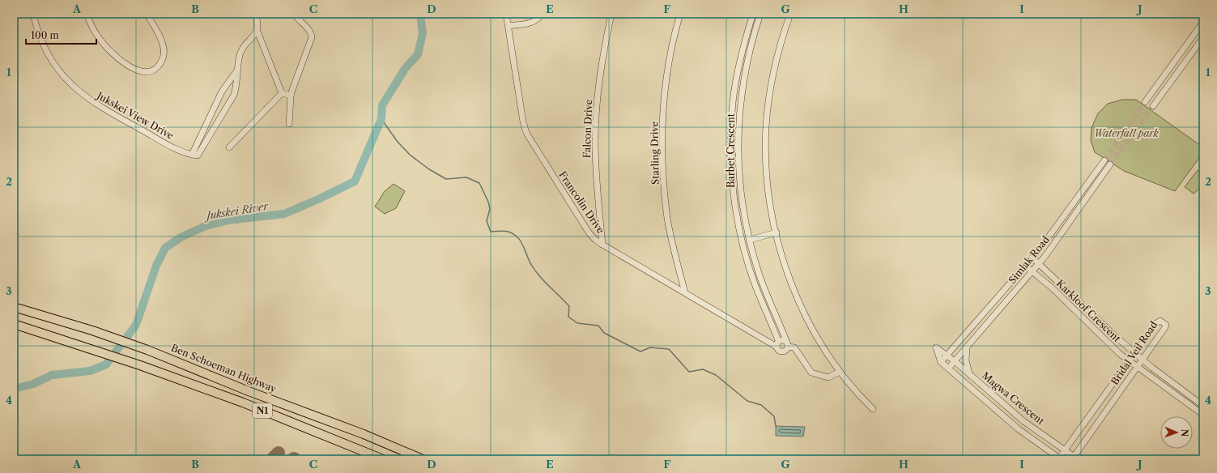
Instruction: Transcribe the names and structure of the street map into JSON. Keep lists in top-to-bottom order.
{
  "streets": {
    "highway": ["Ben Schoeman Highway", "N1"],
    "street": [
      "Jukskei View Drive",
      "Falcon Drive",
      "Barbet Crescent",
      "Starling Drive",
      "Francolin Drive",
      "Simlak Road",
      "Karkloof Crescent",
      "Bridal Veil Road",
      "Magwa Crescent"
    ]
  },
  "crossings": [
    ["Falcon Drive", "Francolin Drive"],
    ["Barbet Crescent", "Francolin Drive"],
    ["Starling Drive", "Francolin Drive"],
    ["Simlak Road", "Karkloof Crescent"],
    ["Simlak Road", "Magwa Crescent"],
    ["Karkloof Crescent", "Bridal Veil Road"],
    ["Bridal Veil Road", "Magwa Crescent"]
  ],
  "water": ["Jukskei River"],
  "parks": ["Waterfall park"],
  "scale_bar": "100 m",
  "north": "right",
  "grid": {
    "columns": [
      "A",
      "B",
      "C",
      "D",
      "E",
      "F",
      "G",
      "H",
      "I",
      "J"
    ],
    "rows": [
      "1",
      "2",
      "3",
      "4"
    ]
  }
}
